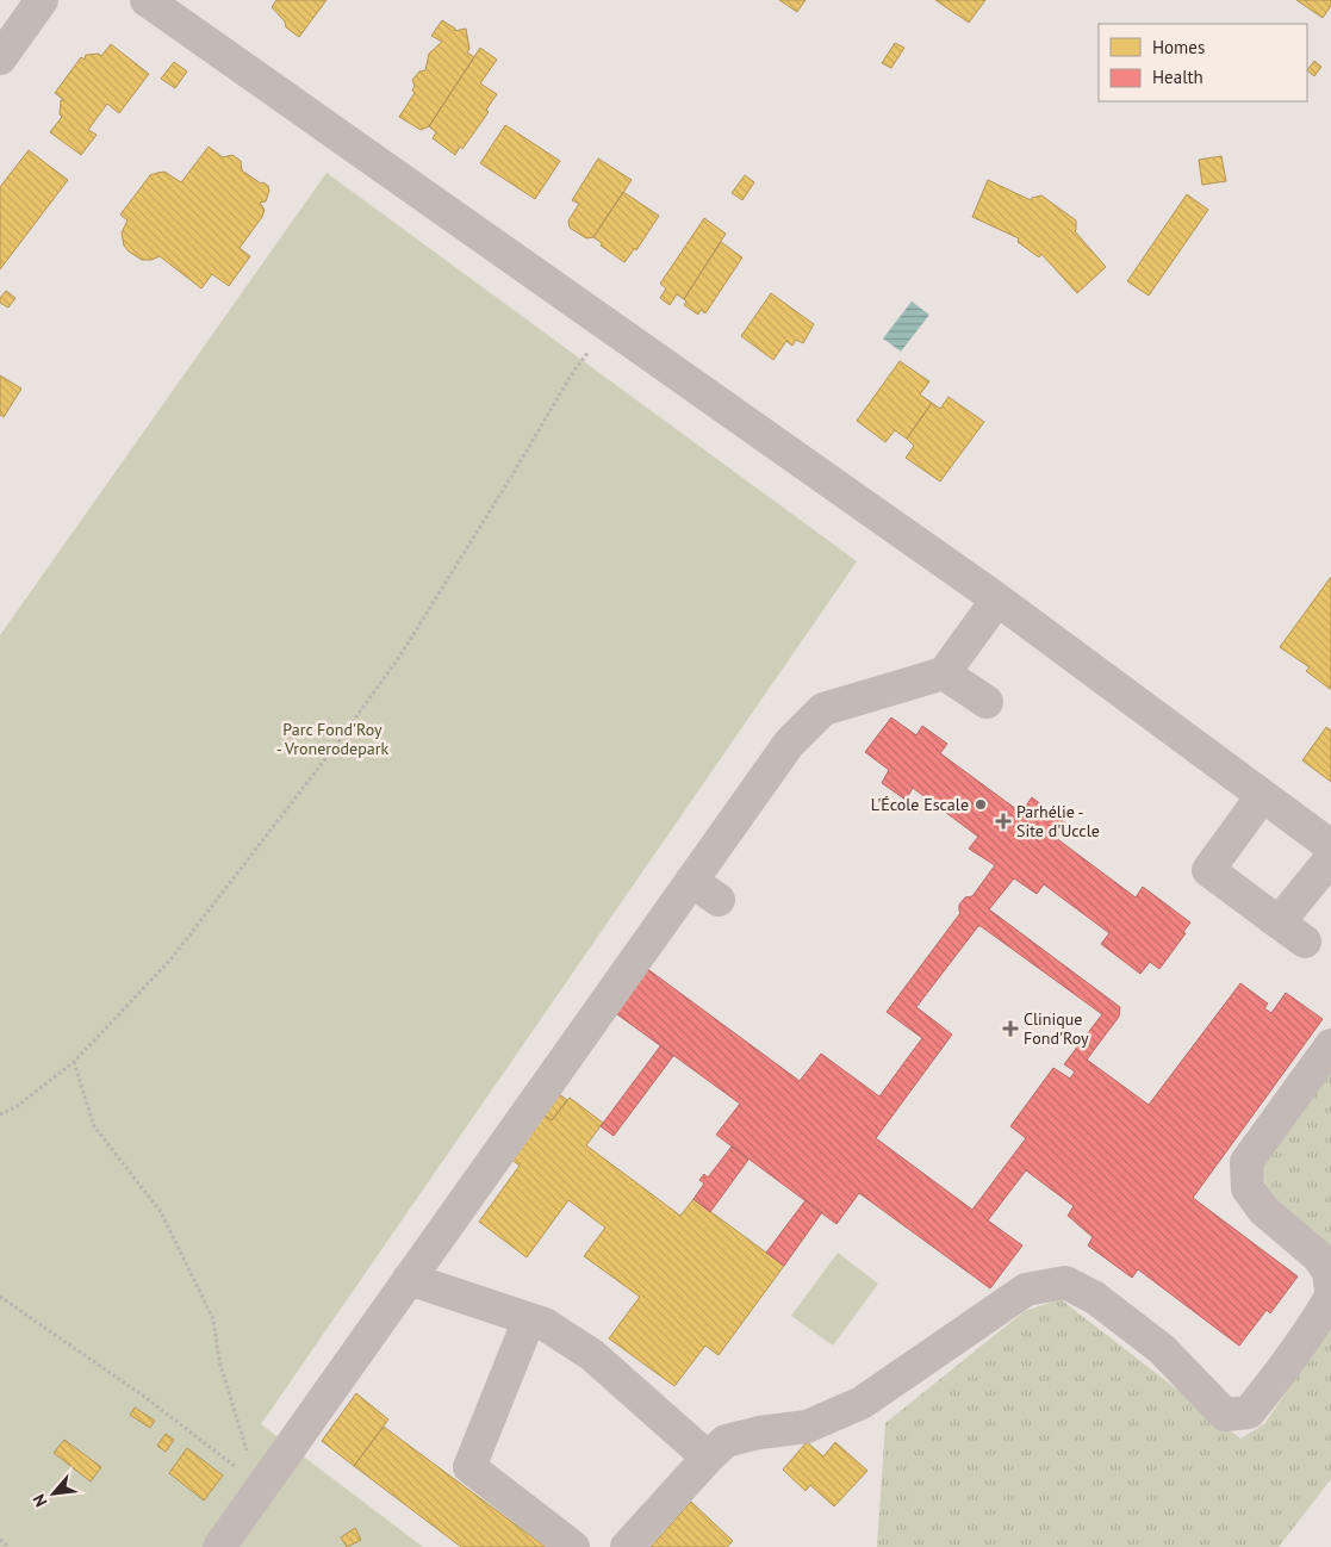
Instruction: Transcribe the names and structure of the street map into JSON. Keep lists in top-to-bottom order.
{
  "parks": ["Parc Fond'Roy - Vronerodepark"],
  "places": {
    "other": ["L'École Escale"],
    "health": ["Parhélie - Site d'Uccle", "Clinique Fond'Roy"]
  },
  "legend": ["Homes", "Health"],
  "north": "bottom left"
}
